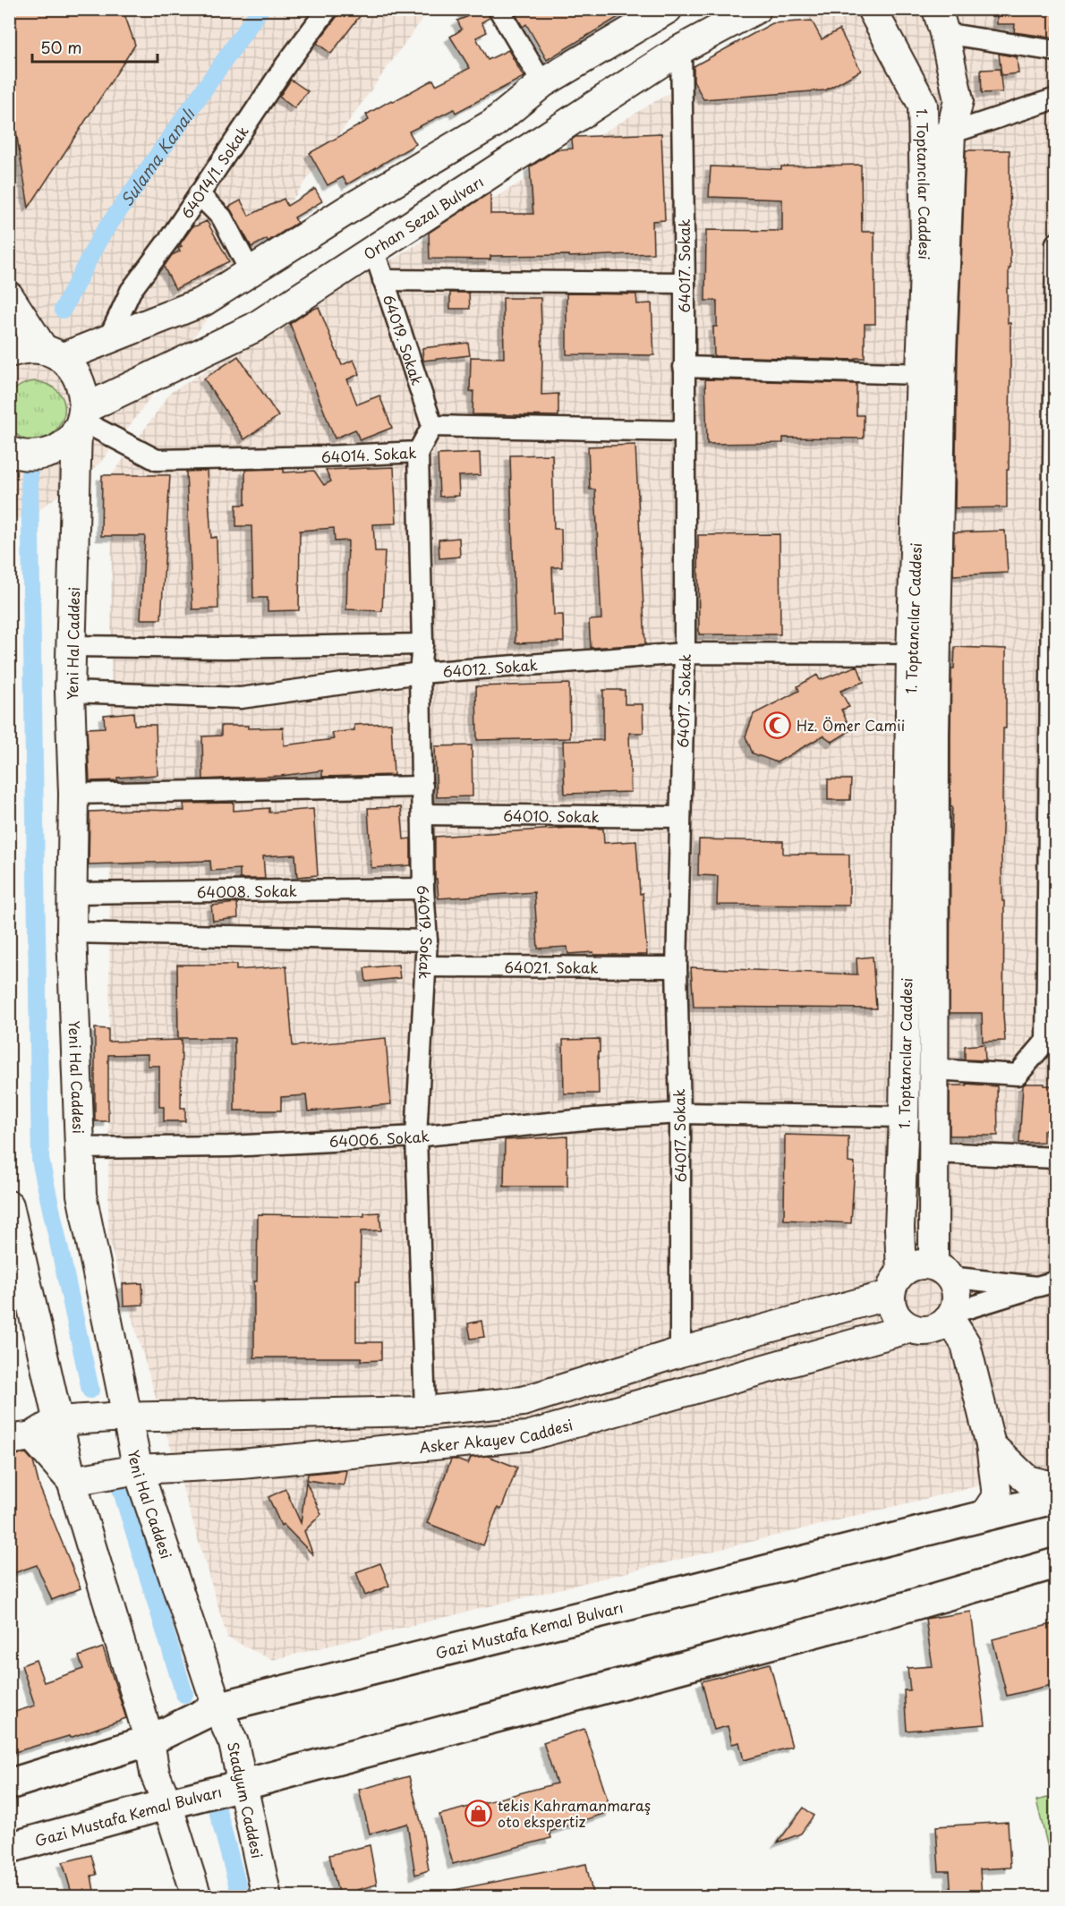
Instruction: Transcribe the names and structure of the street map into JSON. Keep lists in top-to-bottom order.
{
  "streets": {
    "highway": ["Gazi Mustafa Kemal Bulvarı"],
    "street": [
      "64014/1. Sokak",
      "1. Toptancılar Caddesi",
      "Orhan Sezal Bulvarı",
      "64017. Sokak",
      "64019. Sokak",
      "64014. Sokak",
      "Yeni Hal Caddesi",
      "64012. Sokak",
      "64010. Sokak",
      "64008. Sokak",
      "64021. Sokak",
      "64006. Sokak",
      "Asker Akayev Caddesi",
      "Stadyum Caddesi"
    ]
  },
  "crossings": [
    ["1. Toptancılar Caddesi", "64012. Sokak"],
    ["1. Toptancılar Caddesi", "64006. Sokak"],
    ["1. Toptancılar Caddesi", "Asker Akayev Caddesi"],
    ["Orhan Sezal Bulvarı", "64017. Sokak"],
    ["Orhan Sezal Bulvarı", "64019. Sokak"],
    ["Orhan Sezal Bulvarı", "64014. Sokak"],
    ["Orhan Sezal Bulvarı", "Yeni Hal Caddesi"],
    ["64017. Sokak", "64014. Sokak"],
    ["64017. Sokak", "64012. Sokak"],
    ["64017. Sokak", "64010. Sokak"],
    ["64017. Sokak", "64021. Sokak"],
    ["64017. Sokak", "64006. Sokak"],
    ["64017. Sokak", "Asker Akayev Caddesi"],
    ["64019. Sokak", "64014. Sokak"],
    ["64019. Sokak", "64012. Sokak"],
    ["64019. Sokak", "64010. Sokak"],
    ["64019. Sokak", "64008. Sokak"],
    ["64019. Sokak", "64021. Sokak"],
    ["64019. Sokak", "64006. Sokak"],
    ["64019. Sokak", "Asker Akayev Caddesi"],
    ["64014. Sokak", "Yeni Hal Caddesi"],
    ["Yeni Hal Caddesi", "64012. Sokak"],
    ["Yeni Hal Caddesi", "64008. Sokak"],
    ["Yeni Hal Caddesi", "64006. Sokak"],
    ["Yeni Hal Caddesi", "Asker Akayev Caddesi"],
    ["Yeni Hal Caddesi", "Gazi Mustafa Kemal Bulvarı"],
    ["Yeni Hal Caddesi", "Stadyum Caddesi"],
    ["Gazi Mustafa Kemal Bulvarı", "Stadyum Caddesi"]
  ],
  "water": ["Sulama Kanalı"],
  "places": {
    "mosque": ["Hz. Ömer Camii"],
    "shop": ["tekis Kahramanmaraş oto ekspertiz"]
  },
  "scale_bar": "50 m"
}
